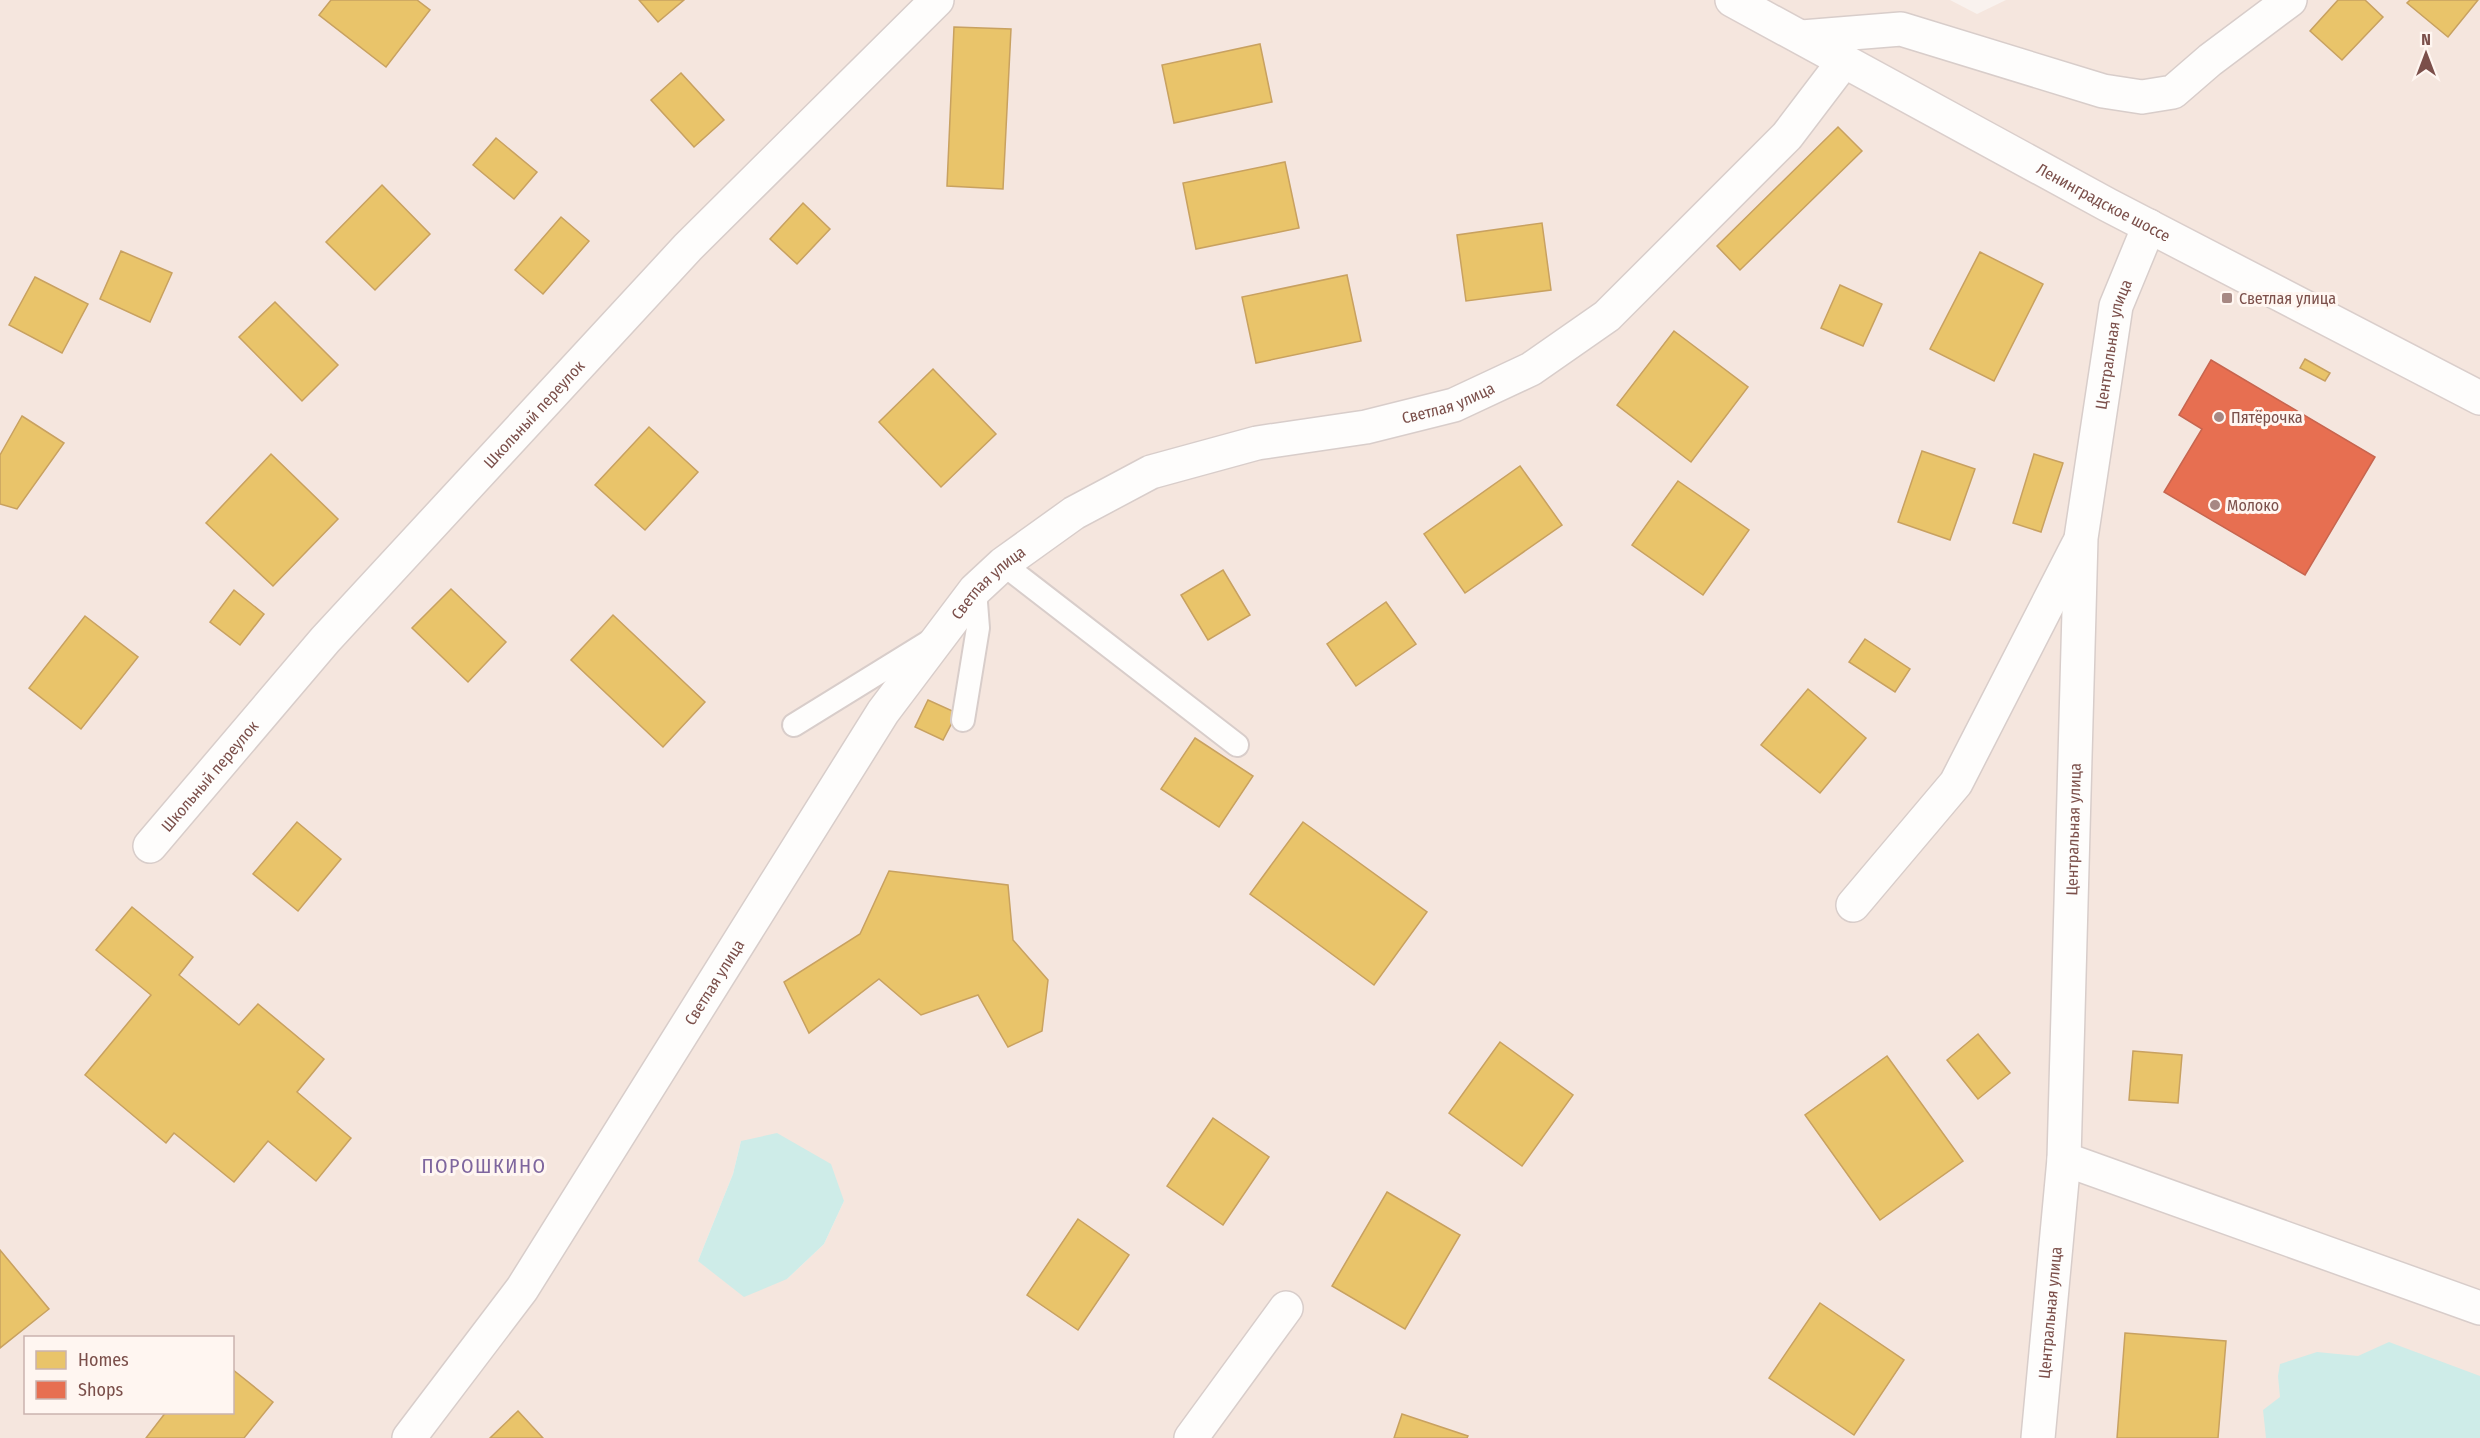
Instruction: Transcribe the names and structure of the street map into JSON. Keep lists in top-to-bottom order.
{
  "streets": {
    "street": [
      "Ленинградское шоссе",
      "Центральная улица",
      "Светлая улица",
      "Школьный переулок"
    ]
  },
  "crossings": [
    ["Ленинградское шоссе", "Центральная улица"],
    ["Ленинградское шоссе", "Светлая улица"]
  ],
  "districts": ["ПОРОШКИНО"],
  "places": {
    "transit": ["Светлая улица"],
    "other": ["Пятёрочка", "Молоко"]
  },
  "legend": ["Homes", "Shops"],
  "north": "top"
}
